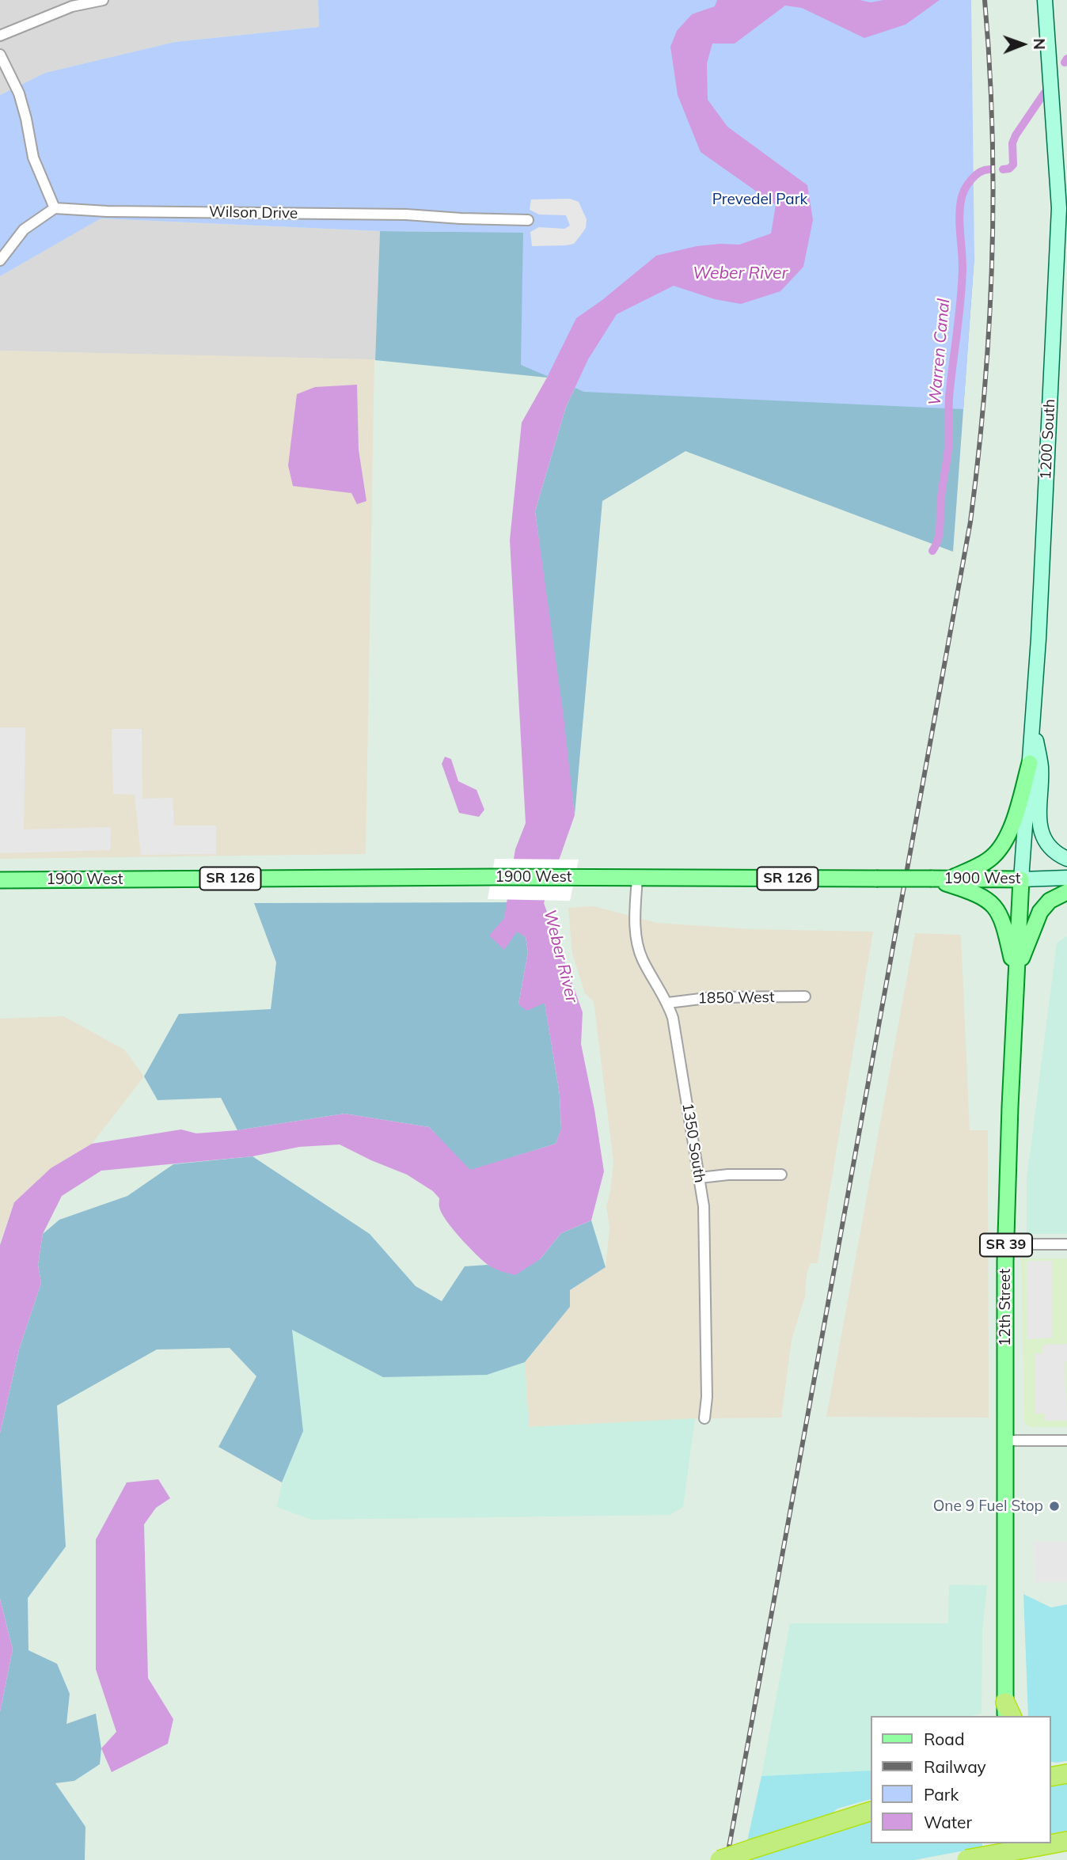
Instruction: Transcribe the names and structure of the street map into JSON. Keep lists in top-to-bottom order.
{
  "streets": {
    "main road": [
      "1200 South",
      "1900 West",
      "SR 126",
      "SR 39",
      "12th Street"
    ],
    "street": ["Wilson Drive", "1850 West", "1350 South"]
  },
  "crossings": [
    ["1200 South", "1900 West"],
    ["1200 South", "12th Street"],
    ["1900 West", "1350 South"],
    ["1900 West", "12th Street"],
    ["1850 West", "1350 South"]
  ],
  "water": ["Weber River", "Warren Canal"],
  "parks": ["Prevedel Park"],
  "places": ["One 9 Fuel Stop"],
  "legend": [
    "Road",
    "Railway",
    "Park",
    "Water"
  ],
  "north": "right"
}
